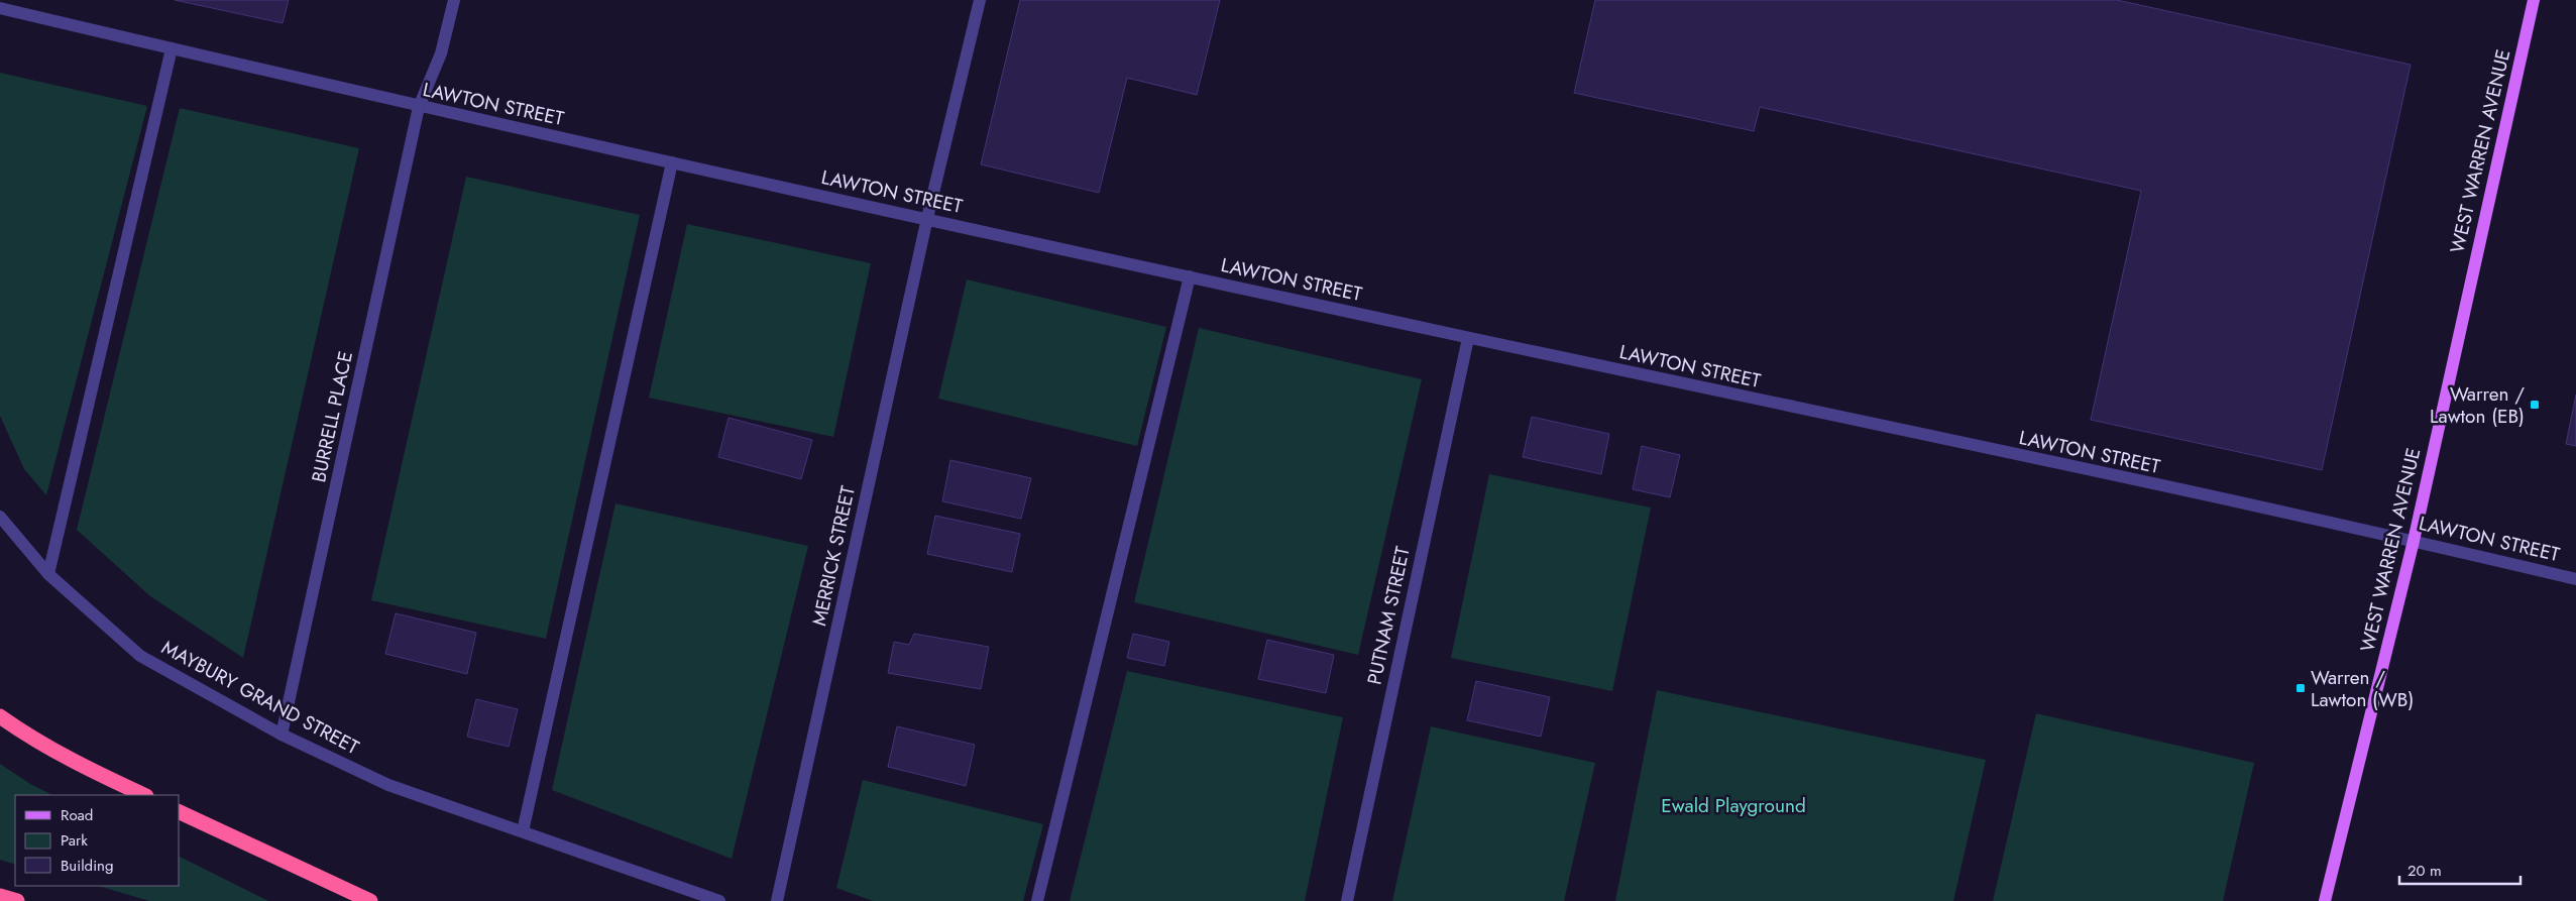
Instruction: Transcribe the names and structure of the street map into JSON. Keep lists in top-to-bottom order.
{
  "streets": {
    "main road": ["WEST WARREN AVENUE"],
    "street": [
      "LAWTON STREET",
      "BURRELL PLACE",
      "MERRICK STREET",
      "PUTNAM STREET",
      "MAYBURY GRAND STREET"
    ]
  },
  "crossings": [
    ["LAWTON STREET", "WEST WARREN AVENUE"],
    ["LAWTON STREET", "BURRELL PLACE"],
    ["LAWTON STREET", "MERRICK STREET"],
    ["LAWTON STREET", "PUTNAM STREET"],
    ["BURRELL PLACE", "MAYBURY GRAND STREET"]
  ],
  "parks": ["Ewald Playground"],
  "places": {
    "transit": ["Warren / Lawton (EB)", "Warren / Lawton (WB)"]
  },
  "legend": ["Road", "Park", "Building"],
  "scale_bar": "20 m"
}
